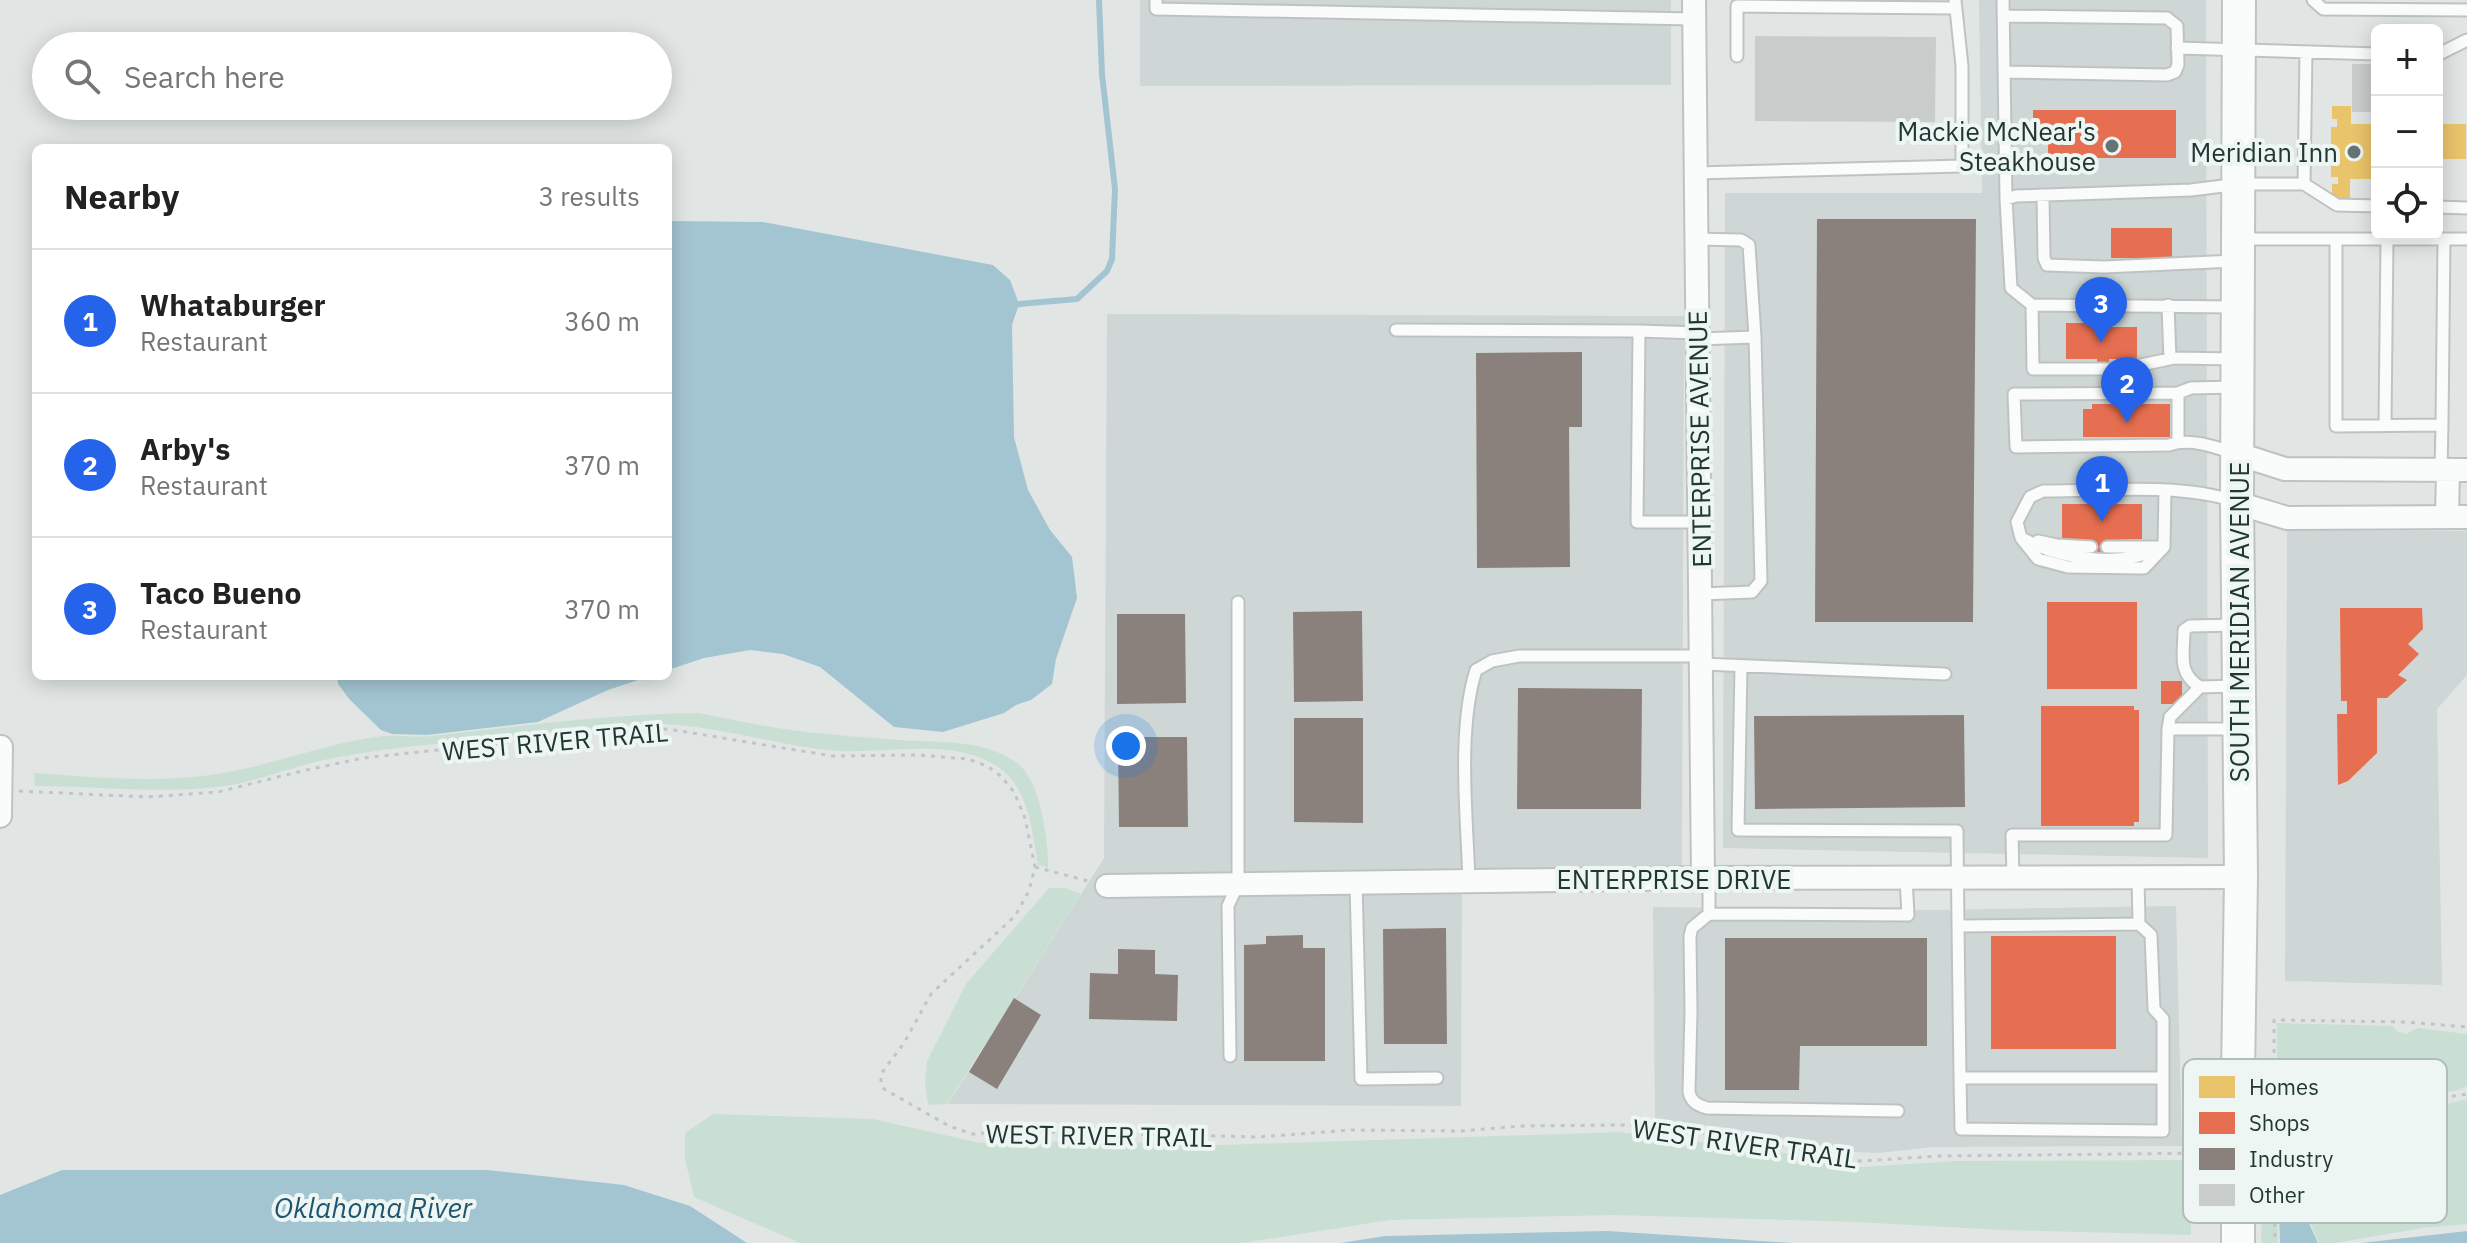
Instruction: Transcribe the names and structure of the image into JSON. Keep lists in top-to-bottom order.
{
  "streets": {
    "main road": ["SOUTH MERIDIAN AVENUE"],
    "street": ["ENTERPRISE AVENUE", "ENTERPRISE DRIVE"],
    "path": ["WEST RIVER TRAIL"]
  },
  "crossings": [
    ["ENTERPRISE AVENUE", "ENTERPRISE DRIVE"],
    ["SOUTH MERIDIAN AVENUE", "ENTERPRISE DRIVE"]
  ],
  "water": ["Oklahoma River"],
  "places": ["Mackie McNear's Steakhouse", "Meridian Inn"],
  "legend": [
    "Homes",
    "Shops",
    "Industry",
    "Other"
  ],
  "page": {
    "map_buttons": ["+", "−"],
    "search": "Search here",
    "heading": ["Nearby", "3 results"],
    "list": [
      {
        "mark": "1",
        "name": "Whataburger",
        "note": "Restaurant",
        "value": "360 m"
      },
      {
        "mark": "2",
        "name": "Arby's",
        "note": "Restaurant",
        "value": "370 m"
      },
      {
        "mark": "3",
        "name": "Taco Bueno",
        "note": "Restaurant",
        "value": "370 m"
      }
    ],
    "pins": ["3", "2", "1"]
  }
}
